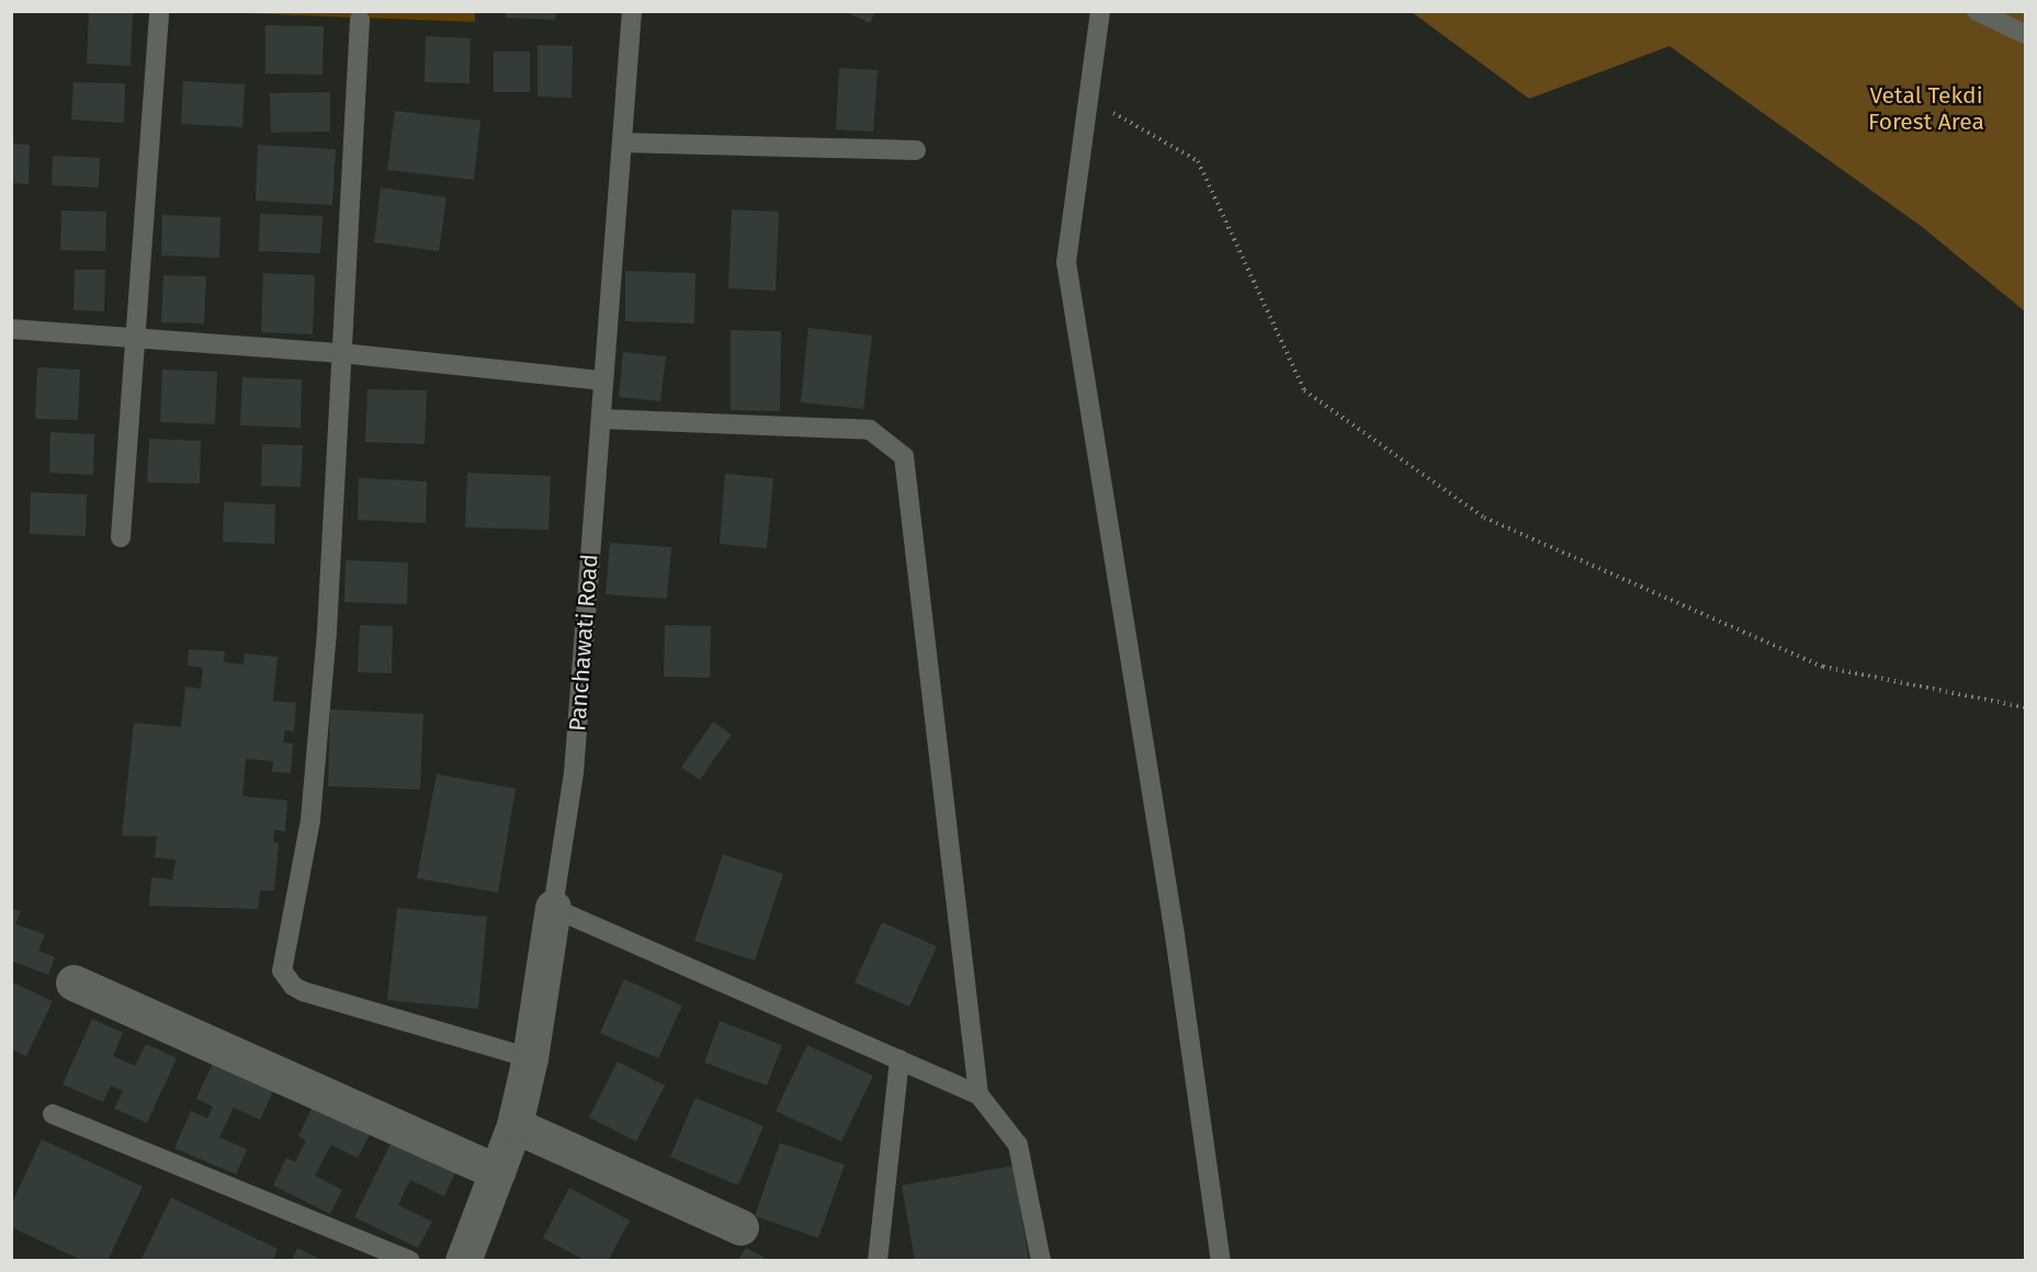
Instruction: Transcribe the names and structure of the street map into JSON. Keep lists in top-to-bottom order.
{
  "streets": {
    "street": ["Panchawati Road"]
  },
  "parks": ["Vetal Tekdi Forest Area"]
}
